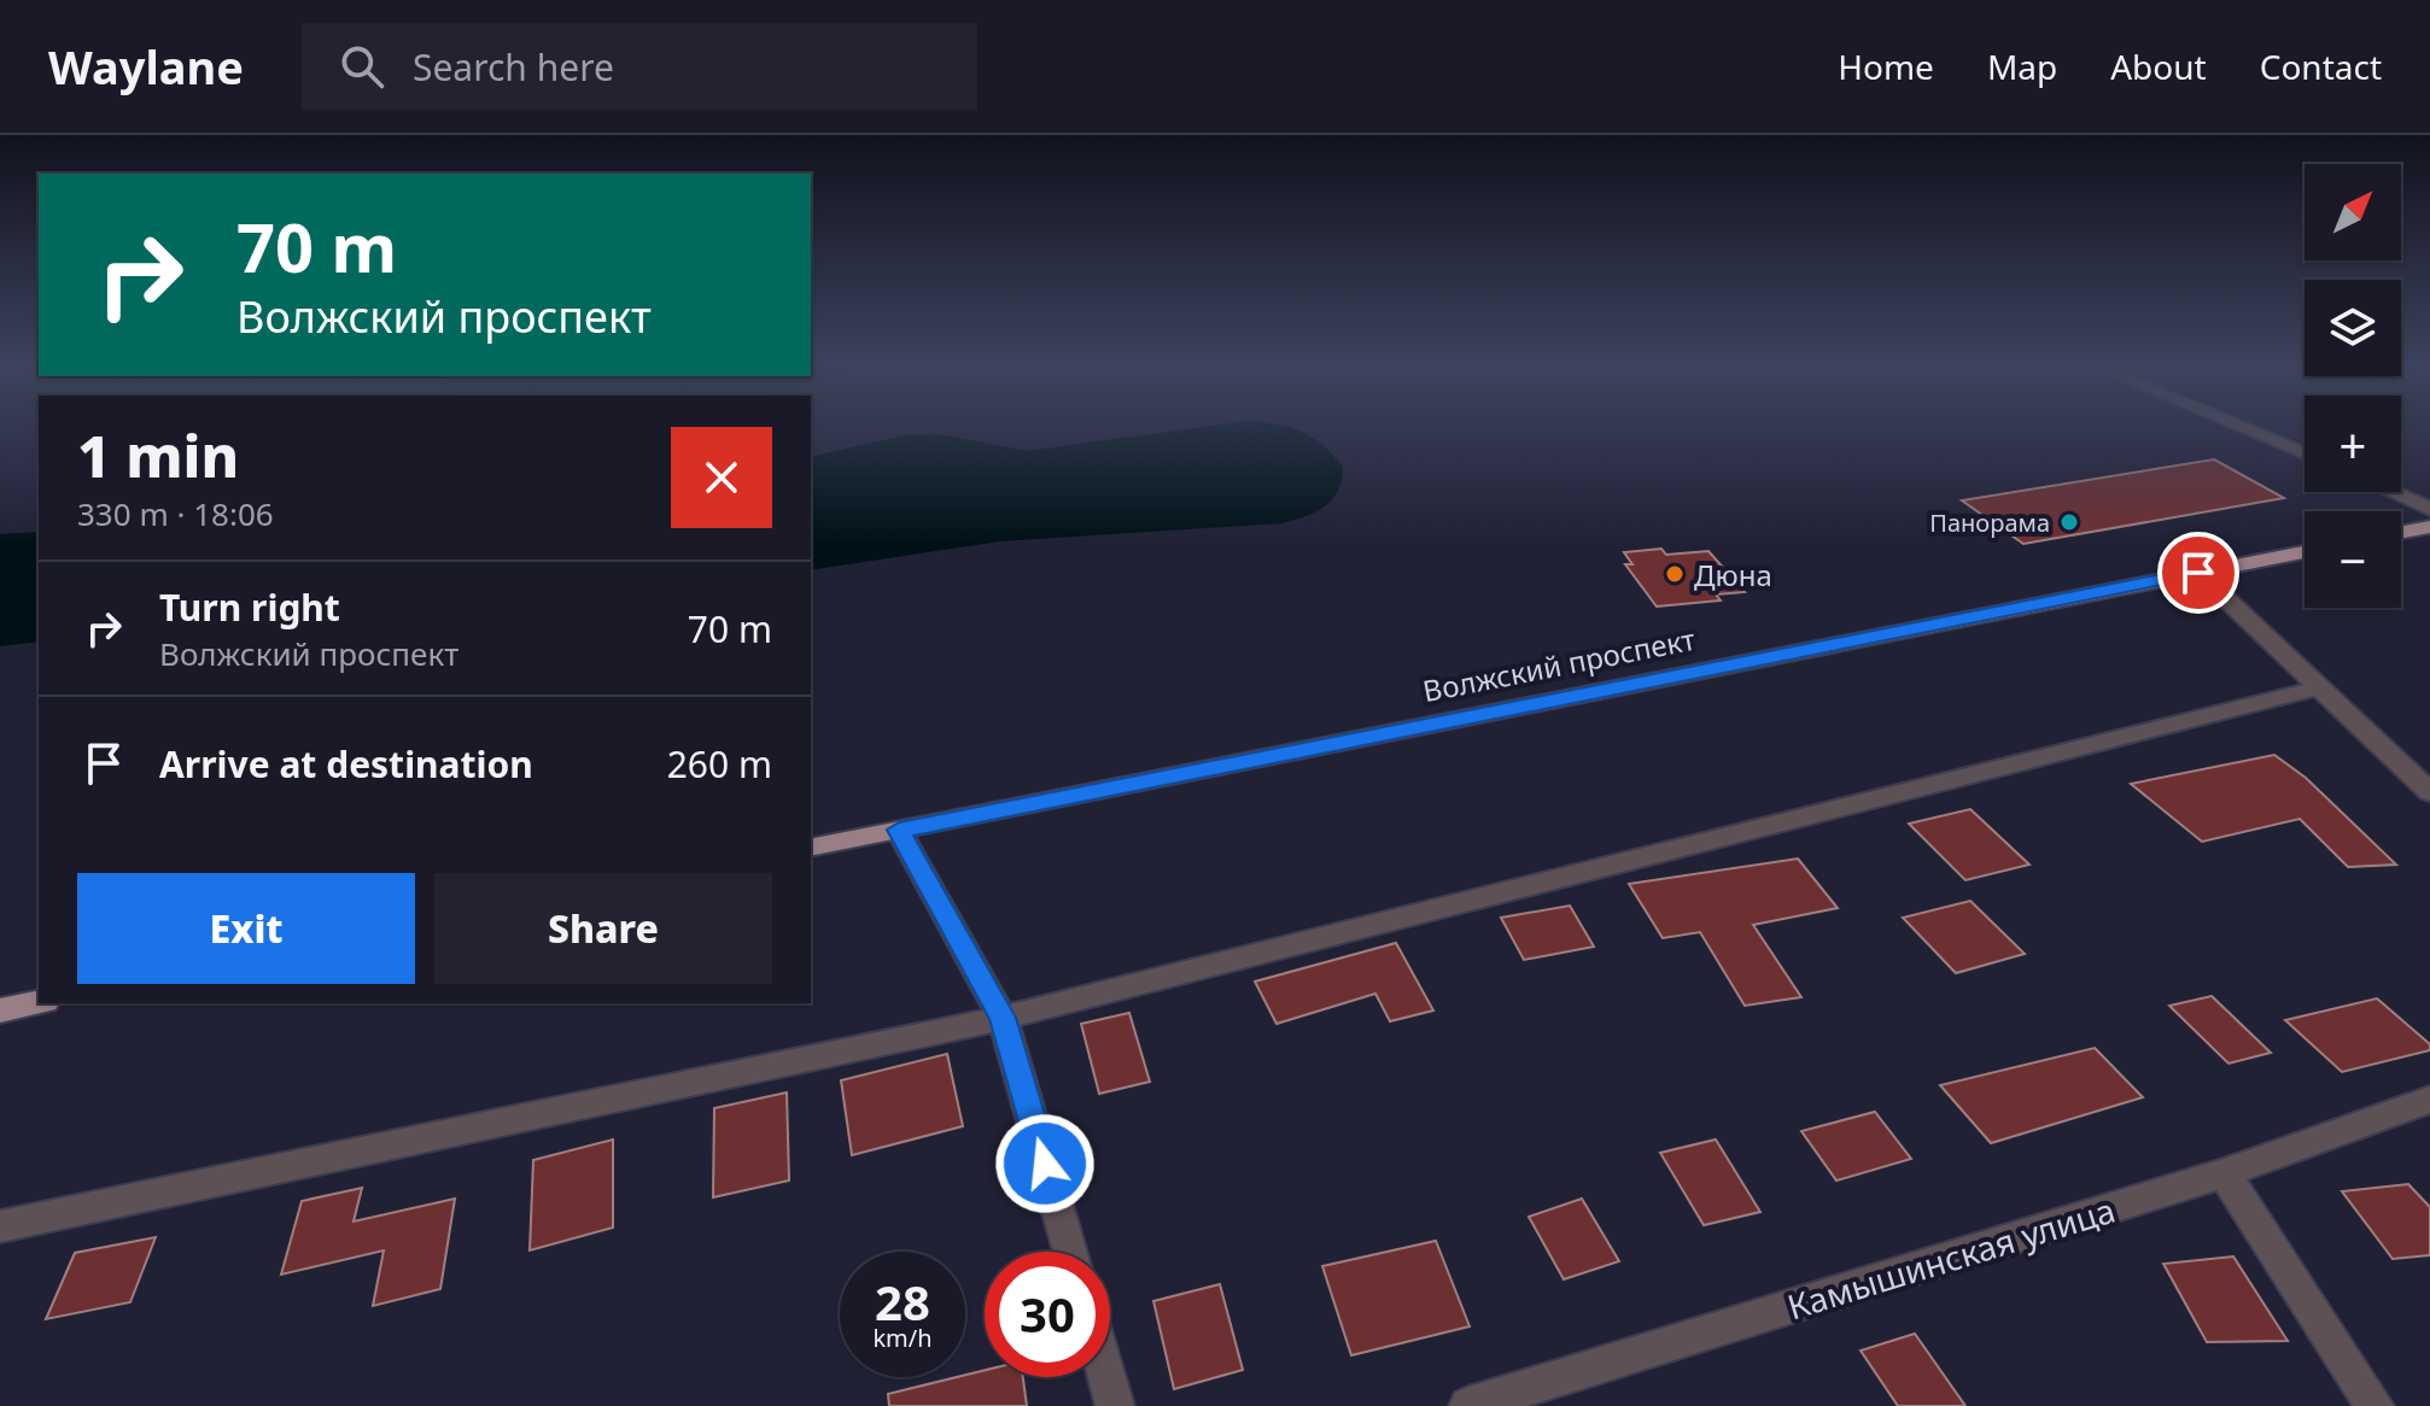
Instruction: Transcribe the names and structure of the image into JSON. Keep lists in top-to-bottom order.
{
  "streets": {
    "main road": ["Волжский проспект"],
    "street": ["Камышинская улица"]
  },
  "places": ["Панорама", "Дюна"],
  "north": "top right",
  "page": {
    "header": "Waylane",
    "search": "Search here",
    "nav": [
      "Home",
      "Map",
      "About",
      "Contact"
    ],
    "map_buttons": ["+", "−"],
    "turn": ["70 m", "Волжский проспект"],
    "heading": ["1 min", "330 m · 18:06"],
    "list": [
      {
        "name": "Turn right",
        "note": "Волжский проспект",
        "value": "70 m"
      },
      {
        "name": "Arrive at destination",
        "value": "260 m"
      }
    ],
    "buttons": ["Exit", "Share"],
    "speed": "28 km/h",
    "limit": "30"
  }
}
